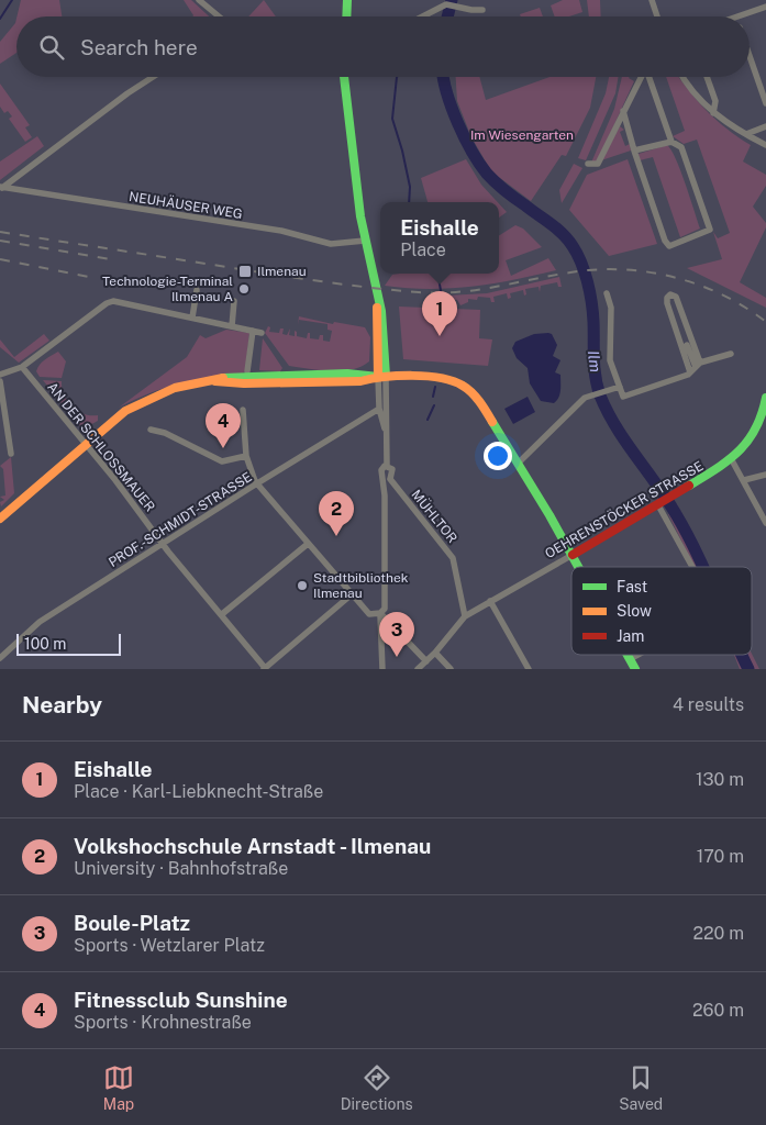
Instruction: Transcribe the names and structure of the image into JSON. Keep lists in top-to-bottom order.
{
  "streets": {
    "main road": ["OEHRENSTÖCKER STRASSE"],
    "street": [
      "NEUHÄUSER WEG",
      "AN DER SCHLOSSMAUER",
      "MÜHLTOR",
      "PROF.-SCHMIDT-STRASSE"
    ]
  },
  "crossings": [
    ["AN DER SCHLOSSMAUER", "PROF.-SCHMIDT-STRASSE"],
    ["OEHRENSTÖCKER STRASSE", "MÜHLTOR"]
  ],
  "water": ["Ilm"],
  "parks": ["Im Wiesengarten"],
  "places": {
    "transit": ["Ilmenau"],
    "other": ["Technologie-Terminal Ilmenau A", "Stadtbibliothek Ilmenau"]
  },
  "legend": ["Fast", "Slow", "Jam"],
  "scale_bar": "100 m",
  "page": {
    "search": "Search here",
    "popup": ["Eishalle", "Place"],
    "pins": [
      "1",
      "4",
      "2",
      "3"
    ],
    "scale": "100 m",
    "heading": ["Nearby", "4 results"],
    "list": [
      {
        "mark": "1",
        "name": "Eishalle",
        "note": "Place · Karl-Liebknecht-Straße",
        "value": "130 m"
      },
      {
        "mark": "2",
        "name": "Volkshochschule Arnstadt - Ilmenau",
        "note": "University · Bahnhofstraße",
        "value": "170 m"
      },
      {
        "mark": "3",
        "name": "Boule-Platz",
        "note": "Sports · Wetzlarer Platz",
        "value": "220 m"
      },
      {
        "mark": "4",
        "name": "Fitnessclub Sunshine",
        "note": "Sports · Krohnestraße",
        "value": "260 m"
      }
    ],
    "nav": ["Map", "Directions", "Saved"]
  }
}
